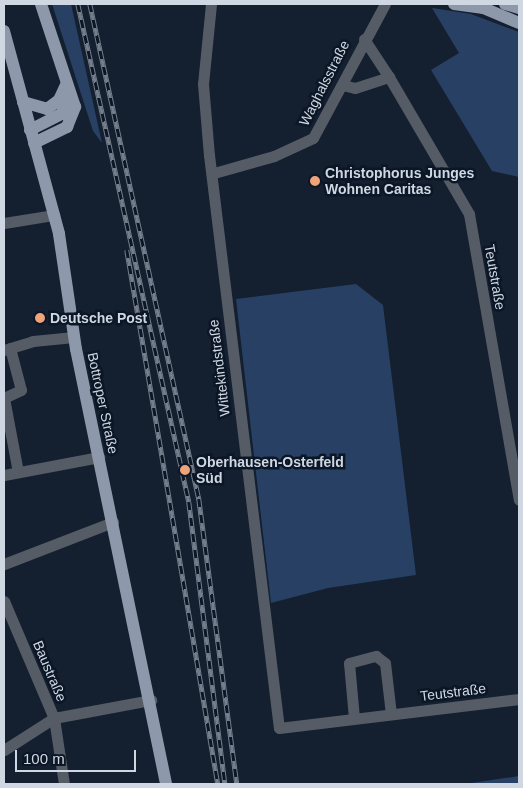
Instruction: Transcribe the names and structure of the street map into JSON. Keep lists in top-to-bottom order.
{
  "streets": {
    "main road": ["Bottroper Straße"],
    "street": [
      "Waghalsstraße",
      "Teutstraße",
      "Wittekindstraße",
      "Baustraße"
    ]
  },
  "crossings": [
    ["Waghalsstraße", "Teutstraße"],
    ["Waghalsstraße", "Wittekindstraße"],
    ["Teutstraße", "Wittekindstraße"]
  ],
  "places": ["Christophorus Junges Wohnen Caritas", "Deutsche Post", "Oberhausen-Osterfeld Süd"],
  "scale_bar": "100 m"
}
